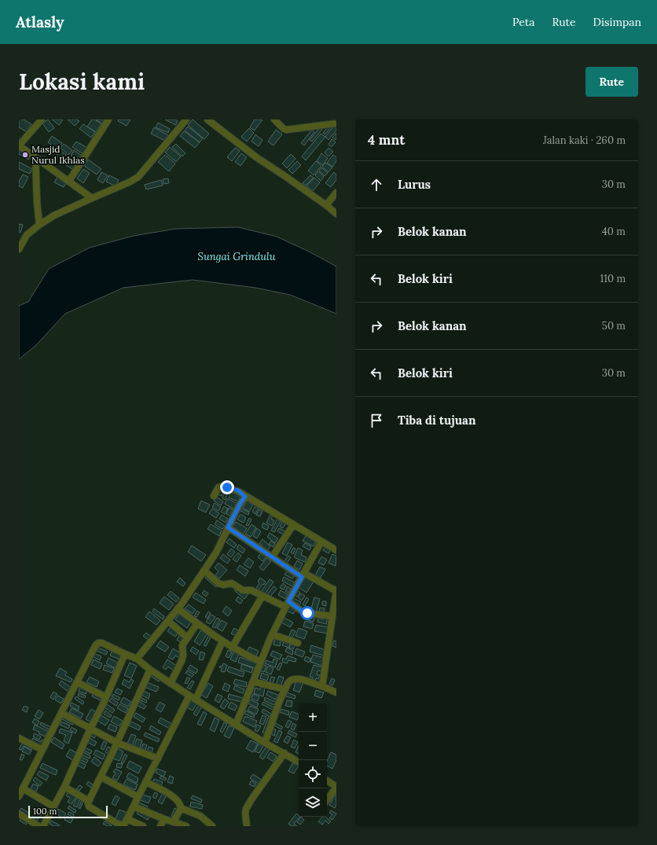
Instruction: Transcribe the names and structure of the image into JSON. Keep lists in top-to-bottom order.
{
  "water": ["Sungai Grindulu"],
  "places": ["Masjid Nurul Ikhlas"],
  "scale_bar": "100 m",
  "page": {
    "header": "Atlasly",
    "nav": ["Peta", "Rute", "Disimpan"],
    "buttons": "Rute",
    "title": "Lokasi kami",
    "heading": ["4 mnt", "Jalan kaki · 260 m"],
    "list": [
      ["Lurus", "30 m"],
      ["Belok kanan", "40 m"],
      ["Belok kiri", "110 m"],
      ["Belok kanan", "50 m"],
      ["Belok kiri", "30 m"],
      "Tiba di tujuan"
    ],
    "map_buttons": ["+", "−"],
    "scale": "100 m"
  }
}
